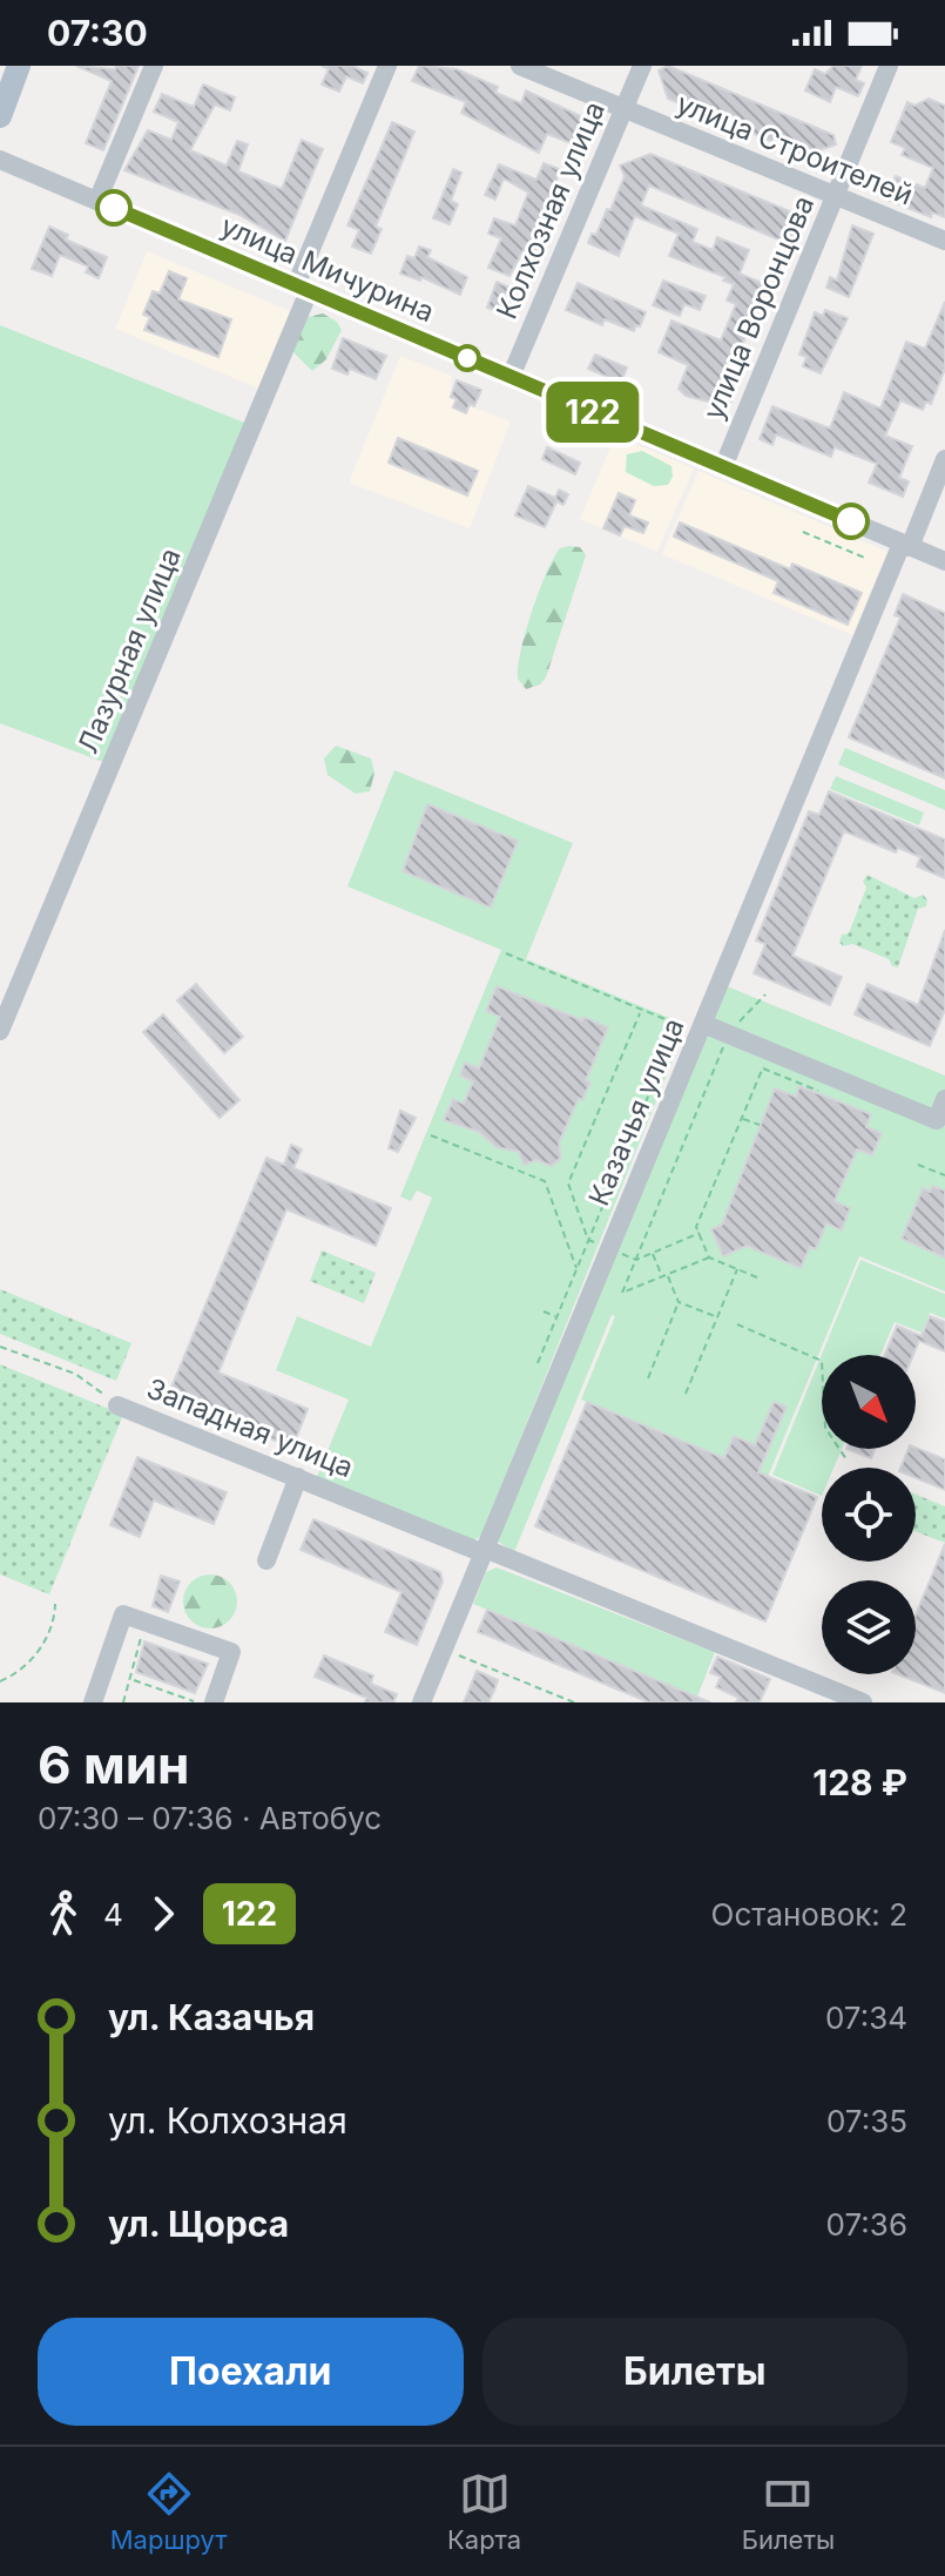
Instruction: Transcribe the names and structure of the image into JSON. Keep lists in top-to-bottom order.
{
  "streets": {
    "street": [
      "улица Строителей",
      "Колхозная улица",
      "улица Мичурина",
      "улица Воронцова",
      "Лазурная улица",
      "Казачья улица",
      "Западная улица"
    ]
  },
  "crossings": [
    ["улица Строителей", "Колхозная улица"],
    ["улица Строителей", "улица Воронцова"],
    ["Колхозная улица", "улица Мичурина"],
    ["улица Мичурина", "улица Воронцова"],
    ["улица Мичурина", "Лазурная улица"],
    ["улица Мичурина", "Казачья улица"],
    ["Казачья улица", "Западная улица"]
  ],
  "lines": ["bus line 122"],
  "north": "bottom right",
  "page": {
    "status": "07:30",
    "on_map": "122",
    "heading": ["6 мин", "07:30 – 07:36 · Автобус", "128 ₽"],
    "legs": ["4", "122", "Остановок: 2"],
    "list": [
      {
        "name": "ул. Казачья",
        "value": "07:34"
      },
      {
        "name": "ул. Колхозная",
        "value": "07:35"
      },
      {
        "name": "ул. Щорса",
        "value": "07:36"
      }
    ],
    "buttons": ["Поехали", "Билеты"],
    "tabs": ["Маршрут", "Карта", "Билеты"]
  }
}
